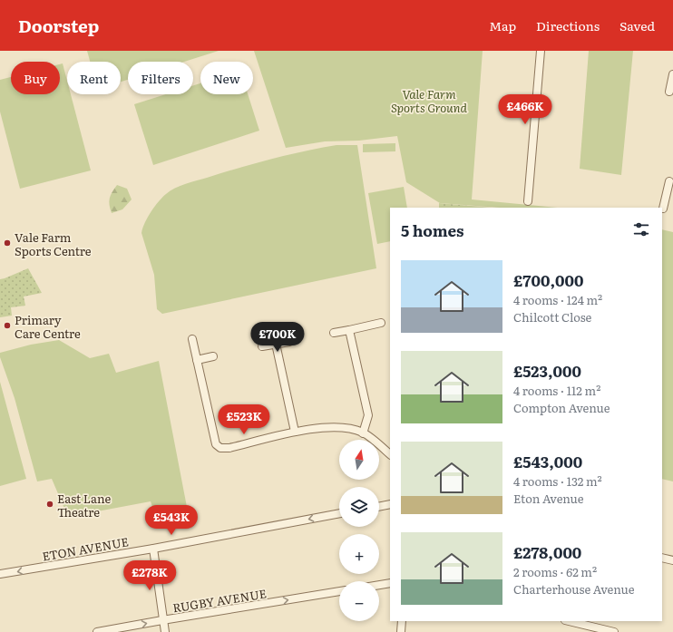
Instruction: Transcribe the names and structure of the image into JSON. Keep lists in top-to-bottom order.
{
  "streets": {
    "street": ["ETON AVENUE", "RUGBY AVENUE"]
  },
  "one_way": ["ETON AVENUE", "RUGBY AVENUE"],
  "parks": ["Vale Farm Sports Ground"],
  "places": ["Vale Farm Sports Centre", "Primary Care Centre", "East Lane Theatre"],
  "north": "top",
  "page": {
    "header": "Doorstep",
    "nav": ["Map", "Directions", "Saved"],
    "chip": [
      "Buy",
      "Rent",
      "Filters",
      "New"
    ],
    "price": [
      "£466K",
      "£700K",
      "£523K",
      "£543K",
      "£278K"
    ],
    "heading": "5 homes",
    "list": [
      {
        "name": "£700,000",
        "note": "4 rooms · 124 m² · Chilcott Close"
      },
      {
        "name": "£523,000",
        "note": "4 rooms · 112 m² · Compton Avenue"
      },
      {
        "name": "£543,000",
        "note": "4 rooms · 132 m² · Eton Avenue"
      },
      {
        "name": "£278,000",
        "note": "2 rooms · 62 m² · Charterhouse Avenue"
      }
    ],
    "map_buttons": ["+", "−"]
  }
}
